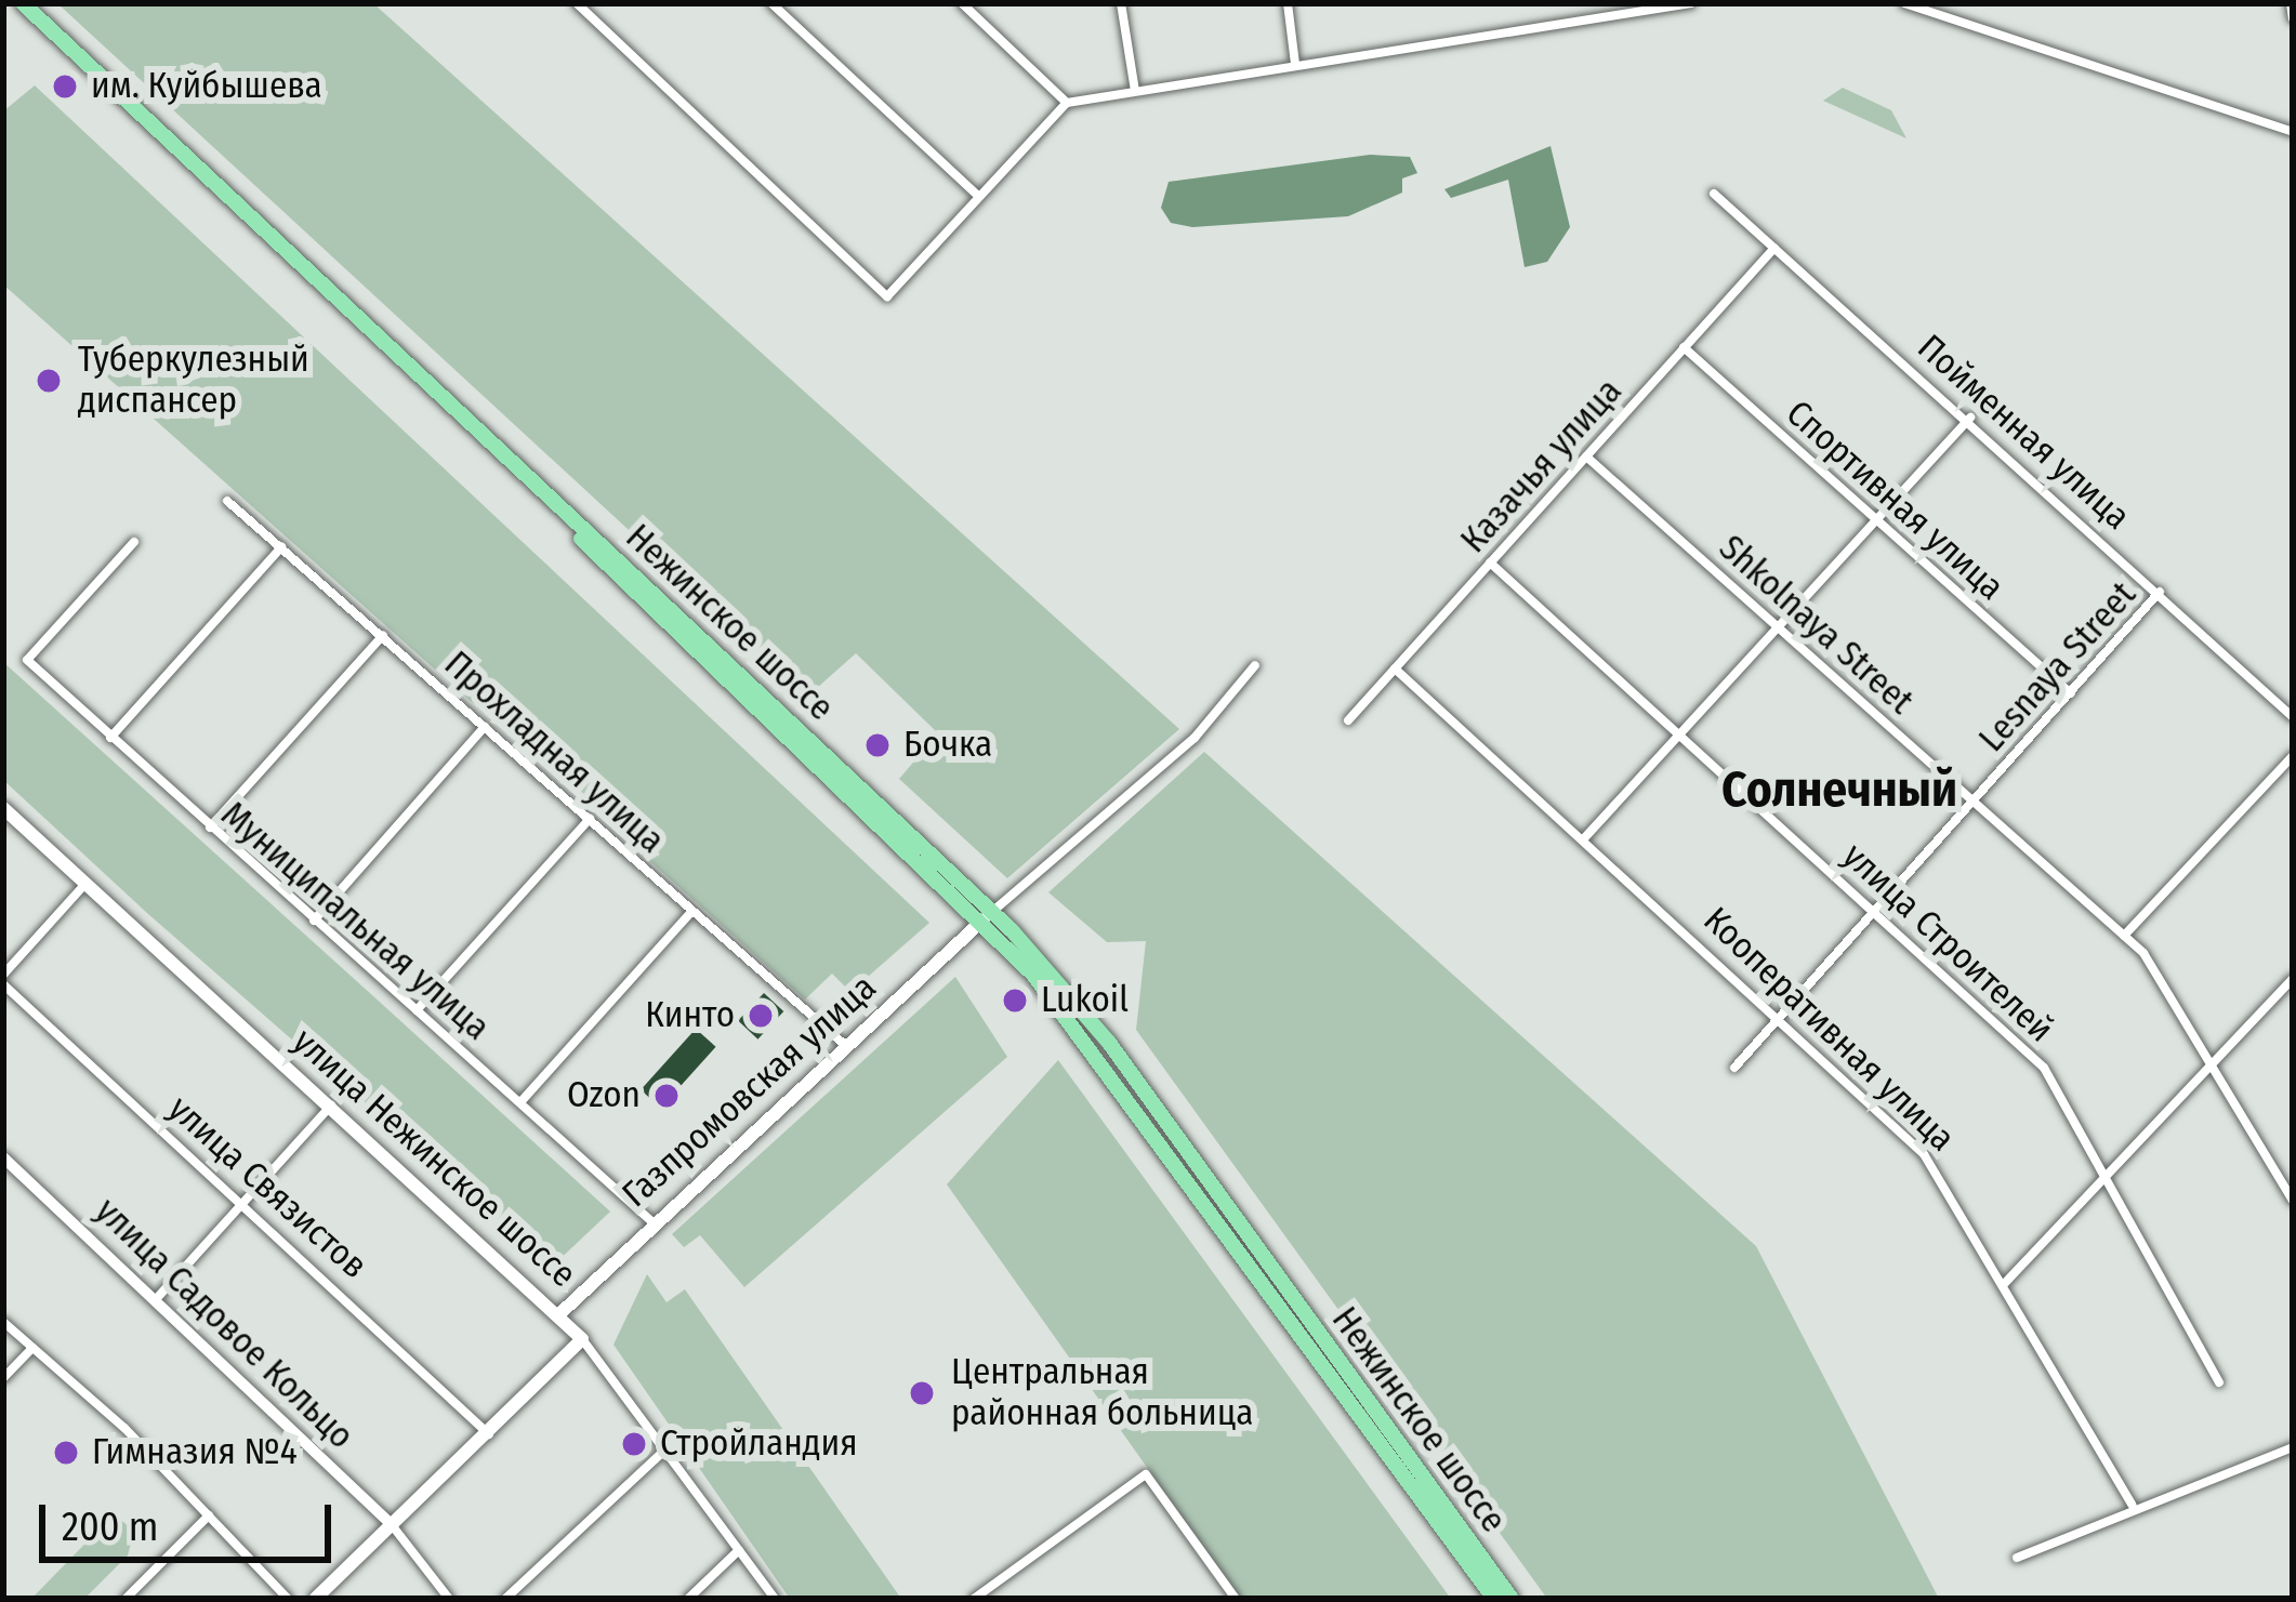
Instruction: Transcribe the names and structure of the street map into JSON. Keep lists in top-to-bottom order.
{
  "streets": {
    "main road": ["Нежинское шоссе", "Газпромовская улица", "улица Нежинское шоссе"],
    "street": [
      "Пойменная улица",
      "Казачья улица",
      "Спортивная улица",
      "Shkolnaya Street",
      "Lesnaya Street",
      "Прохладная улица",
      "Муниципальная улица",
      "улица Строителей",
      "Кооперативная улица",
      "улица Связистов",
      "улица Садовое Кольцо"
    ]
  },
  "crossings": [
    ["Пойменная улица", "Казачья улица"],
    ["Пойменная улица", "Lesnaya Street"],
    ["Казачья улица", "Спортивная улица"],
    ["Казачья улица", "Shkolnaya Street"],
    ["Казачья улица", "улица Строителей"],
    ["Казачья улица", "Кооперативная улица"],
    ["Спортивная улица", "Lesnaya Street"],
    ["Нежинское шоссе", "Газпромовская улица"],
    ["Shkolnaya Street", "Lesnaya Street"],
    ["Lesnaya Street", "улица Строителей"],
    ["Lesnaya Street", "Кооперативная улица"],
    ["Прохладная улица", "Газпромовская улица"],
    ["Муниципальная улица", "Газпромовская улица"],
    ["Газпромовская улица", "улица Нежинское шоссе"]
  ],
  "districts": ["Солнечный"],
  "places": [
    "им. Куйбышева",
    "Туберкулезный диспансер",
    "Бочка",
    "Lukoil",
    "Кинто",
    "Ozon",
    "Центральная районная больница",
    "Стройландия",
    "Гимназия №4"
  ],
  "scale_bar": "200 m"
}
